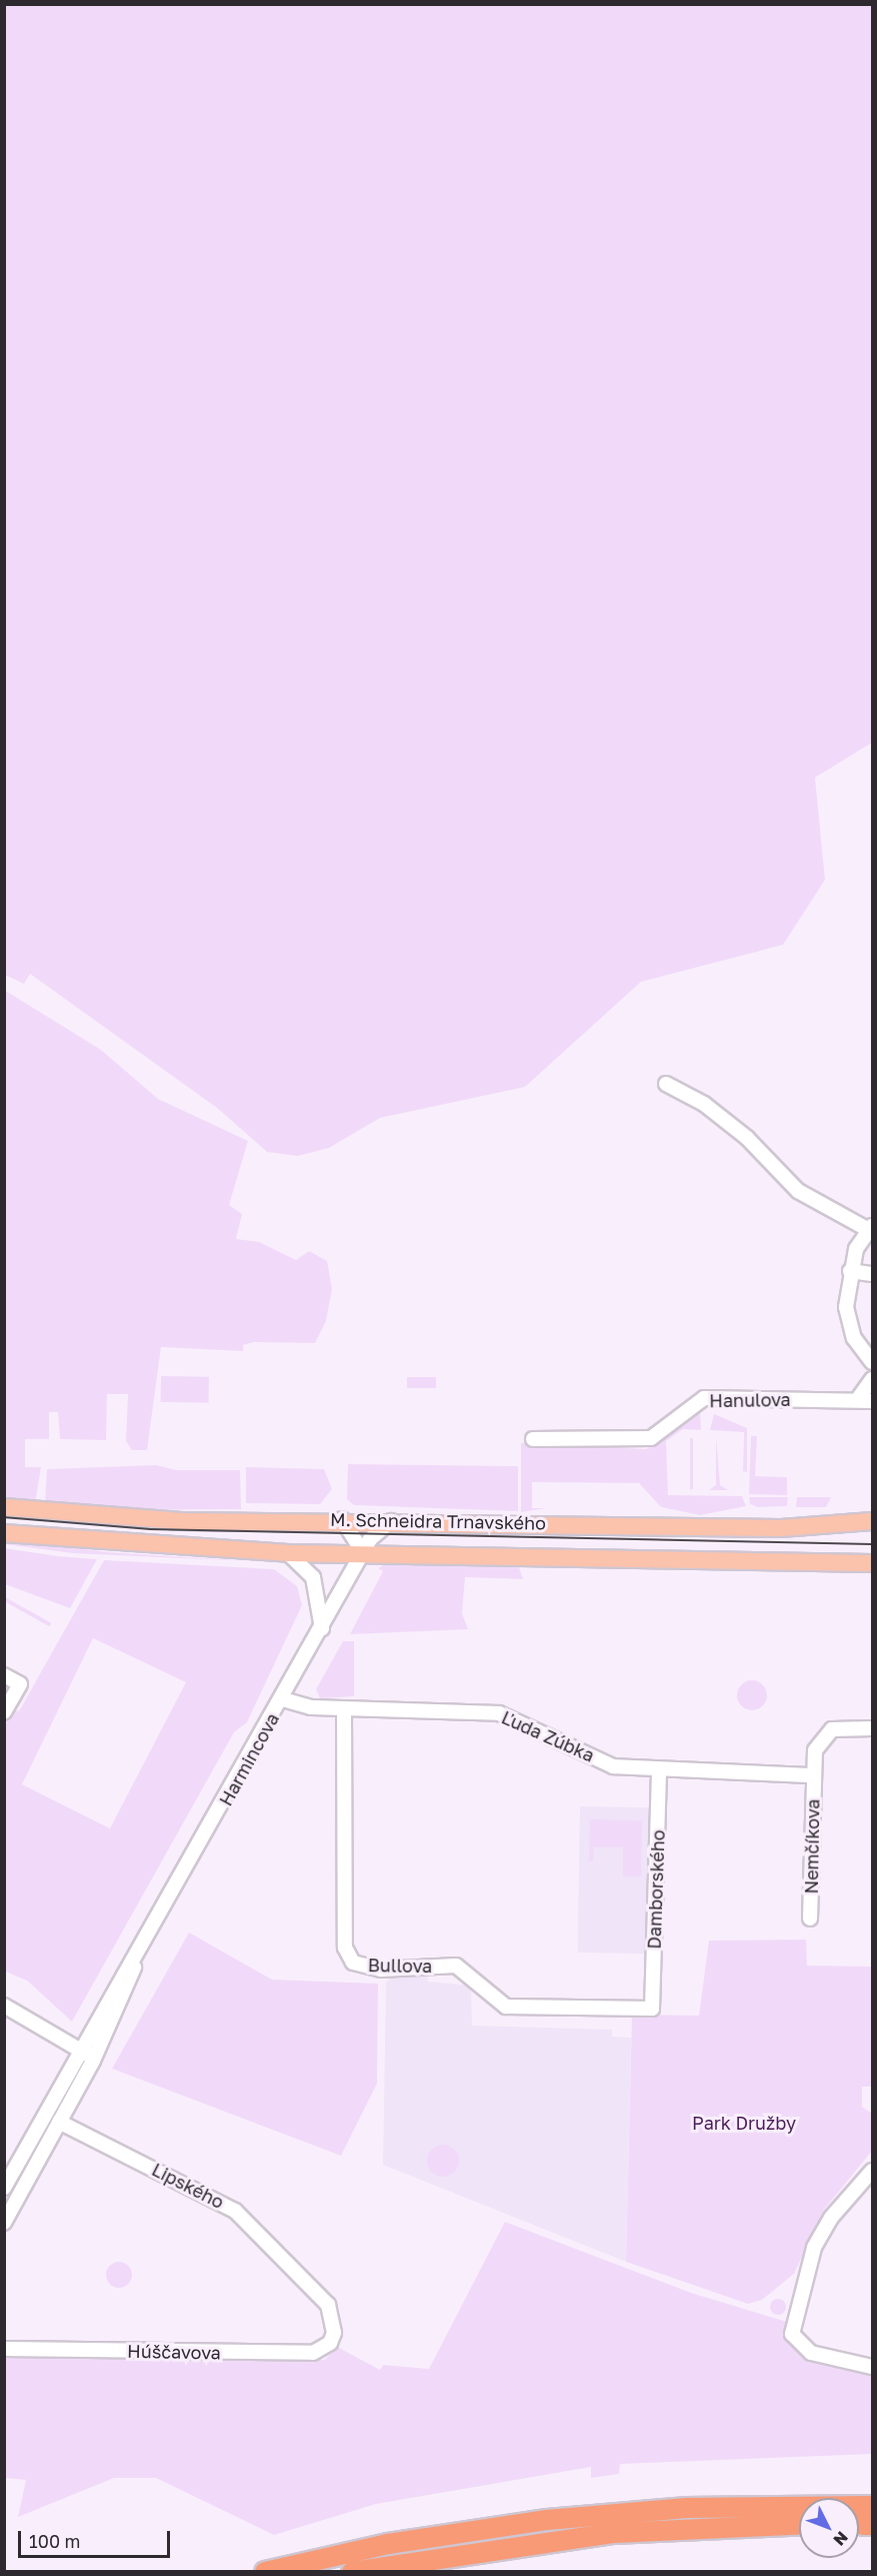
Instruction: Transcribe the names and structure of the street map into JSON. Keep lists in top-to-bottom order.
{
  "streets": {
    "main road": ["M. Schneidra Trnavského"],
    "street": [
      "Hanulova",
      "Ľuda Zúbka",
      "Harmincova",
      "Nemčíkova",
      "Damborského",
      "Bullova",
      "Lipského",
      "Húščavova"
    ]
  },
  "crossings": [
    ["M. Schneidra Trnavského", "Harmincova"],
    ["Ľuda Zúbka", "Harmincova"],
    ["Ľuda Zúbka", "Nemčíkova"],
    ["Ľuda Zúbka", "Damborského"],
    ["Ľuda Zúbka", "Bullova"],
    ["Harmincova", "Lipského"],
    ["Damborského", "Bullova"],
    ["Lipského", "Húščavova"]
  ],
  "parks": ["Park Družby"],
  "scale_bar": "100 m",
  "north": "bottom right"
}
